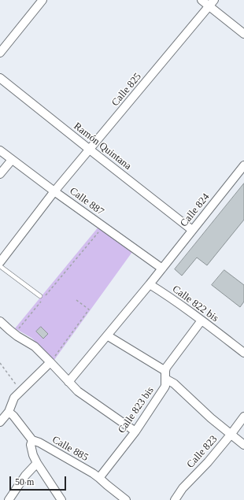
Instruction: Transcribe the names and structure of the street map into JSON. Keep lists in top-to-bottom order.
{
  "streets": {
    "street": [
      "Calle 825",
      "Ramón Quintana",
      "Calle 887",
      "Calle 824",
      "Calle 822 bis",
      "Calle 823 bis",
      "Calle 885",
      "Calle 823"
    ]
  },
  "crossings": [
    ["Calle 825", "Ramón Quintana"],
    ["Calle 825", "Calle 887"],
    ["Ramón Quintana", "Calle 824"],
    ["Calle 887", "Calle 824"],
    ["Calle 822 bis", "Calle 823 bis"],
    ["Calle 823 bis", "Calle 885"]
  ],
  "scale_bar": "50 m"
}
